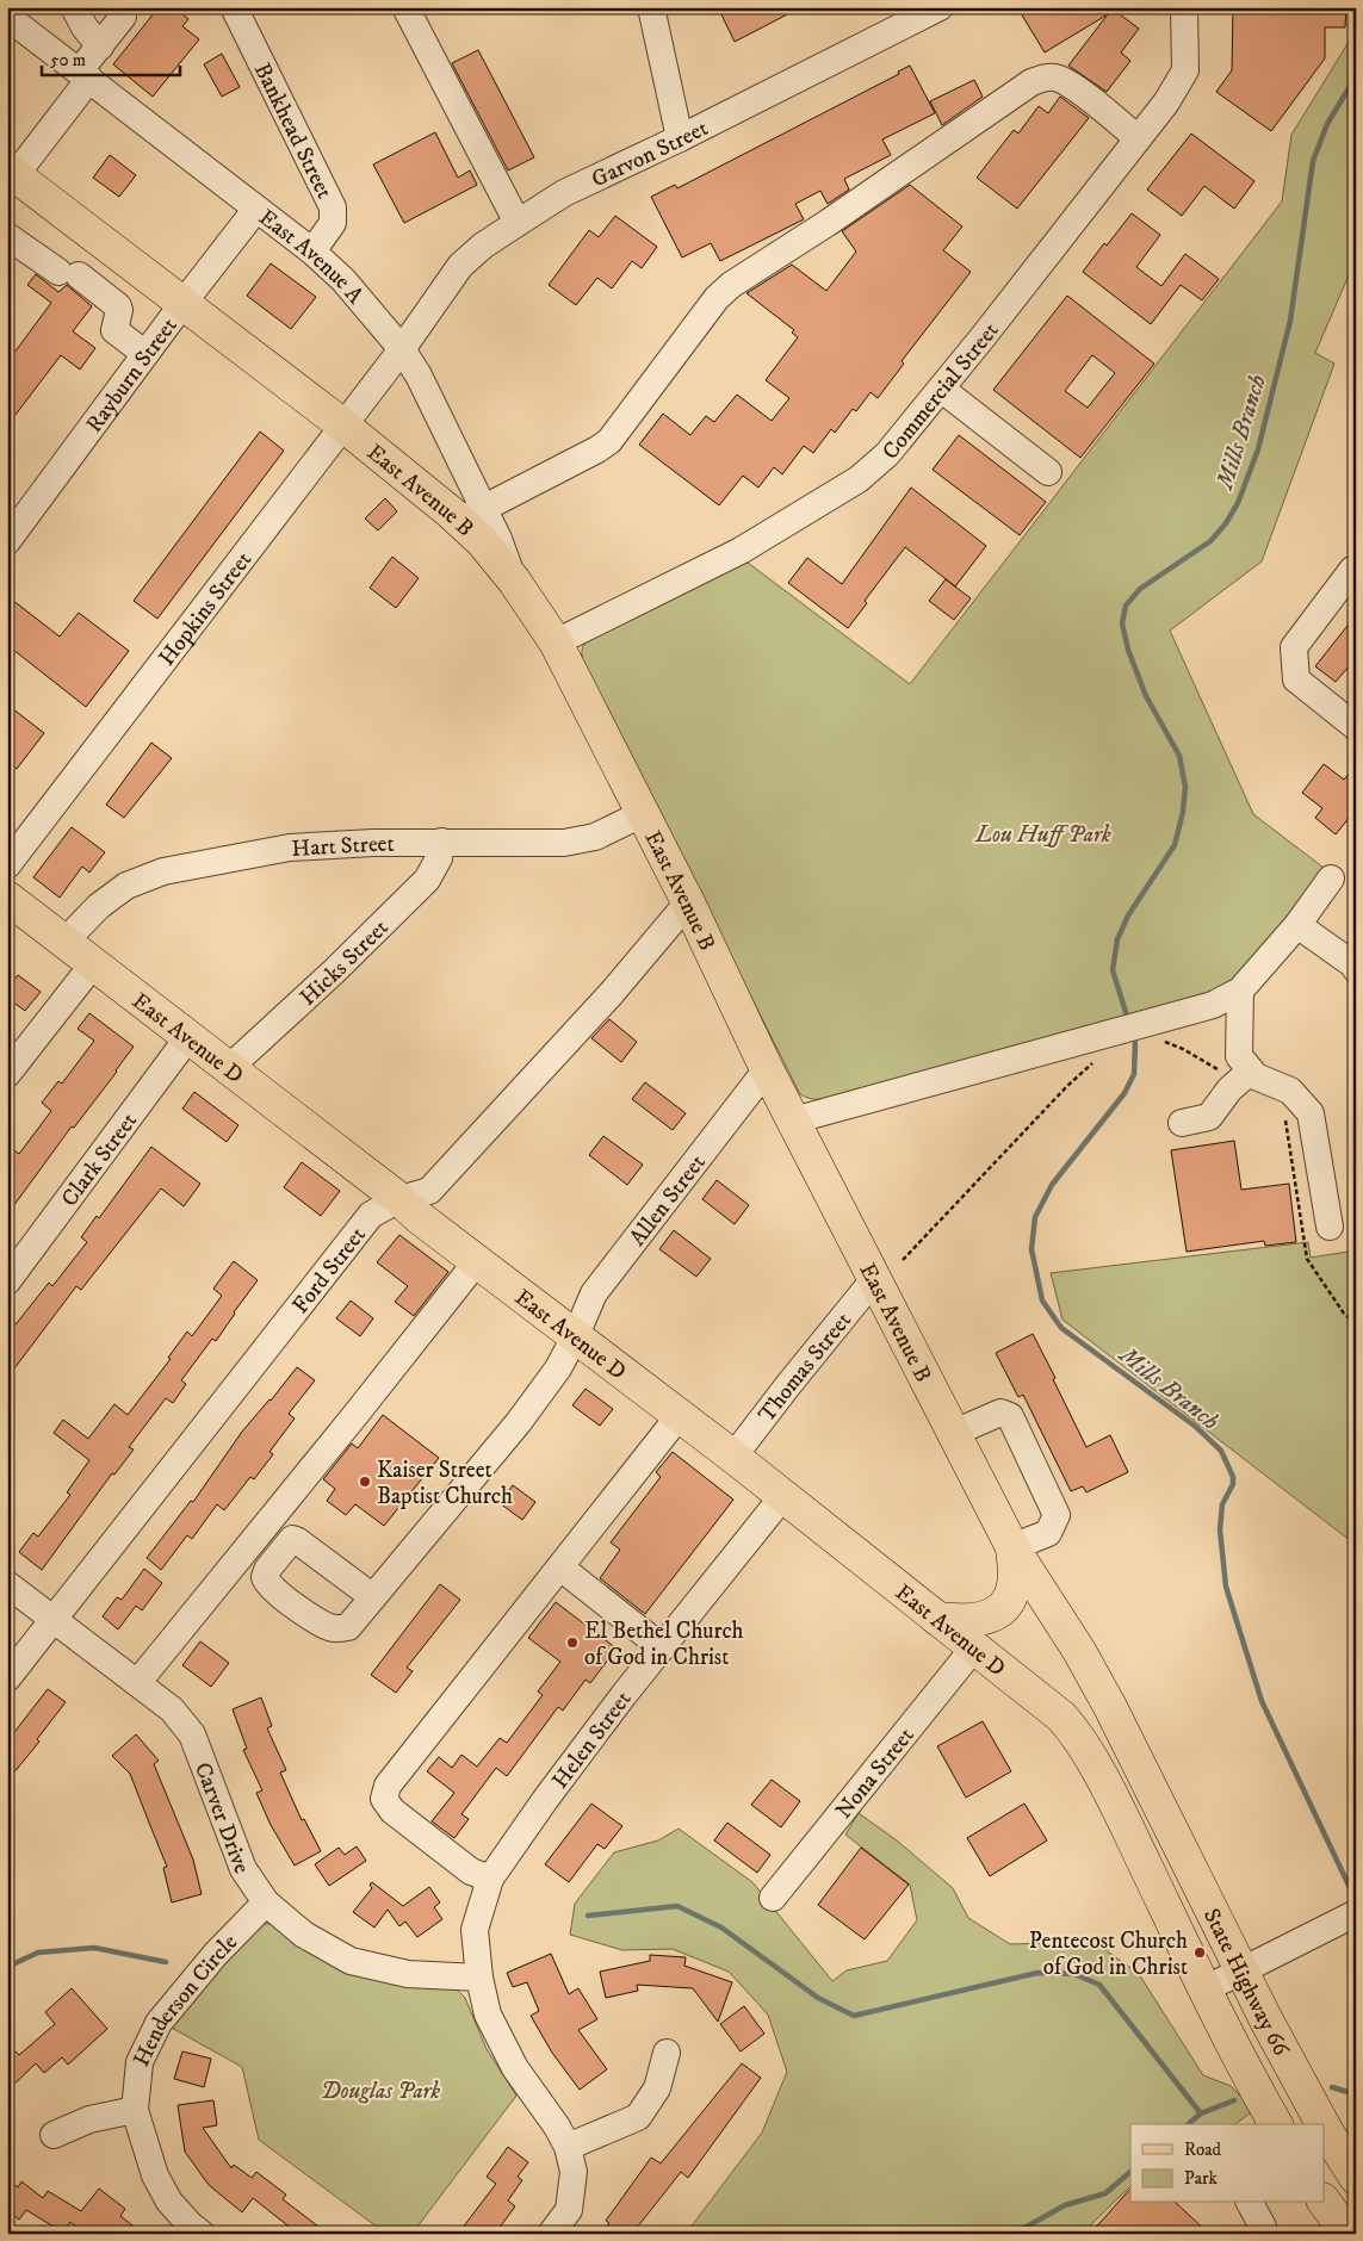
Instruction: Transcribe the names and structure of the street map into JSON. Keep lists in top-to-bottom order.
{
  "streets": {
    "main road": ["East Avenue B", "East Avenue D", "State Highway 66"],
    "street": [
      "Bankhead Street",
      "Garvon Street",
      "East Avenue A",
      "Rayburn Street",
      "Commercial Street",
      "Hopkins Street",
      "Hart Street",
      "Hicks Street",
      "Clark Street",
      "Allen Street",
      "Ford Street",
      "Thomas Street",
      "Helen Street",
      "Nona Street",
      "Carver Drive",
      "Henderson Circle"
    ]
  },
  "crossings": [
    ["Bankhead Street", "East Avenue A"],
    ["Garvon Street", "East Avenue A"],
    ["Garvon Street", "Hopkins Street"],
    ["East Avenue A", "Rayburn Street"],
    ["East Avenue A", "East Avenue B"],
    ["East Avenue A", "Hopkins Street"],
    ["Rayburn Street", "East Avenue B"],
    ["Commercial Street", "East Avenue B"],
    ["East Avenue B", "Hopkins Street"],
    ["East Avenue B", "Hart Street"],
    ["East Avenue B", "Allen Street"],
    ["East Avenue B", "Ford Street"],
    ["East Avenue B", "Thomas Street"],
    ["East Avenue B", "State Highway 66"],
    ["Hart Street", "Hicks Street"],
    ["Hart Street", "East Avenue D"],
    ["Hicks Street", "East Avenue D"],
    ["East Avenue D", "Clark Street"],
    ["East Avenue D", "Allen Street"],
    ["East Avenue D", "Ford Street"],
    ["East Avenue D", "Thomas Street"],
    ["East Avenue D", "Helen Street"],
    ["East Avenue D", "Nona Street"],
    ["East Avenue D", "State Highway 66"],
    ["Ford Street", "Carver Drive"],
    ["Helen Street", "Carver Drive"],
    ["Carver Drive", "Henderson Circle"]
  ],
  "water": ["Mills Branch"],
  "parks": ["Lou Huff Park", "Douglas Park"],
  "places": ["Kaiser Street Baptist Church", "El Bethel Church of God in Christ", "Pentecost Church of God in Christ"],
  "legend": ["Road", "Park"],
  "scale_bar": "50 m"
}
